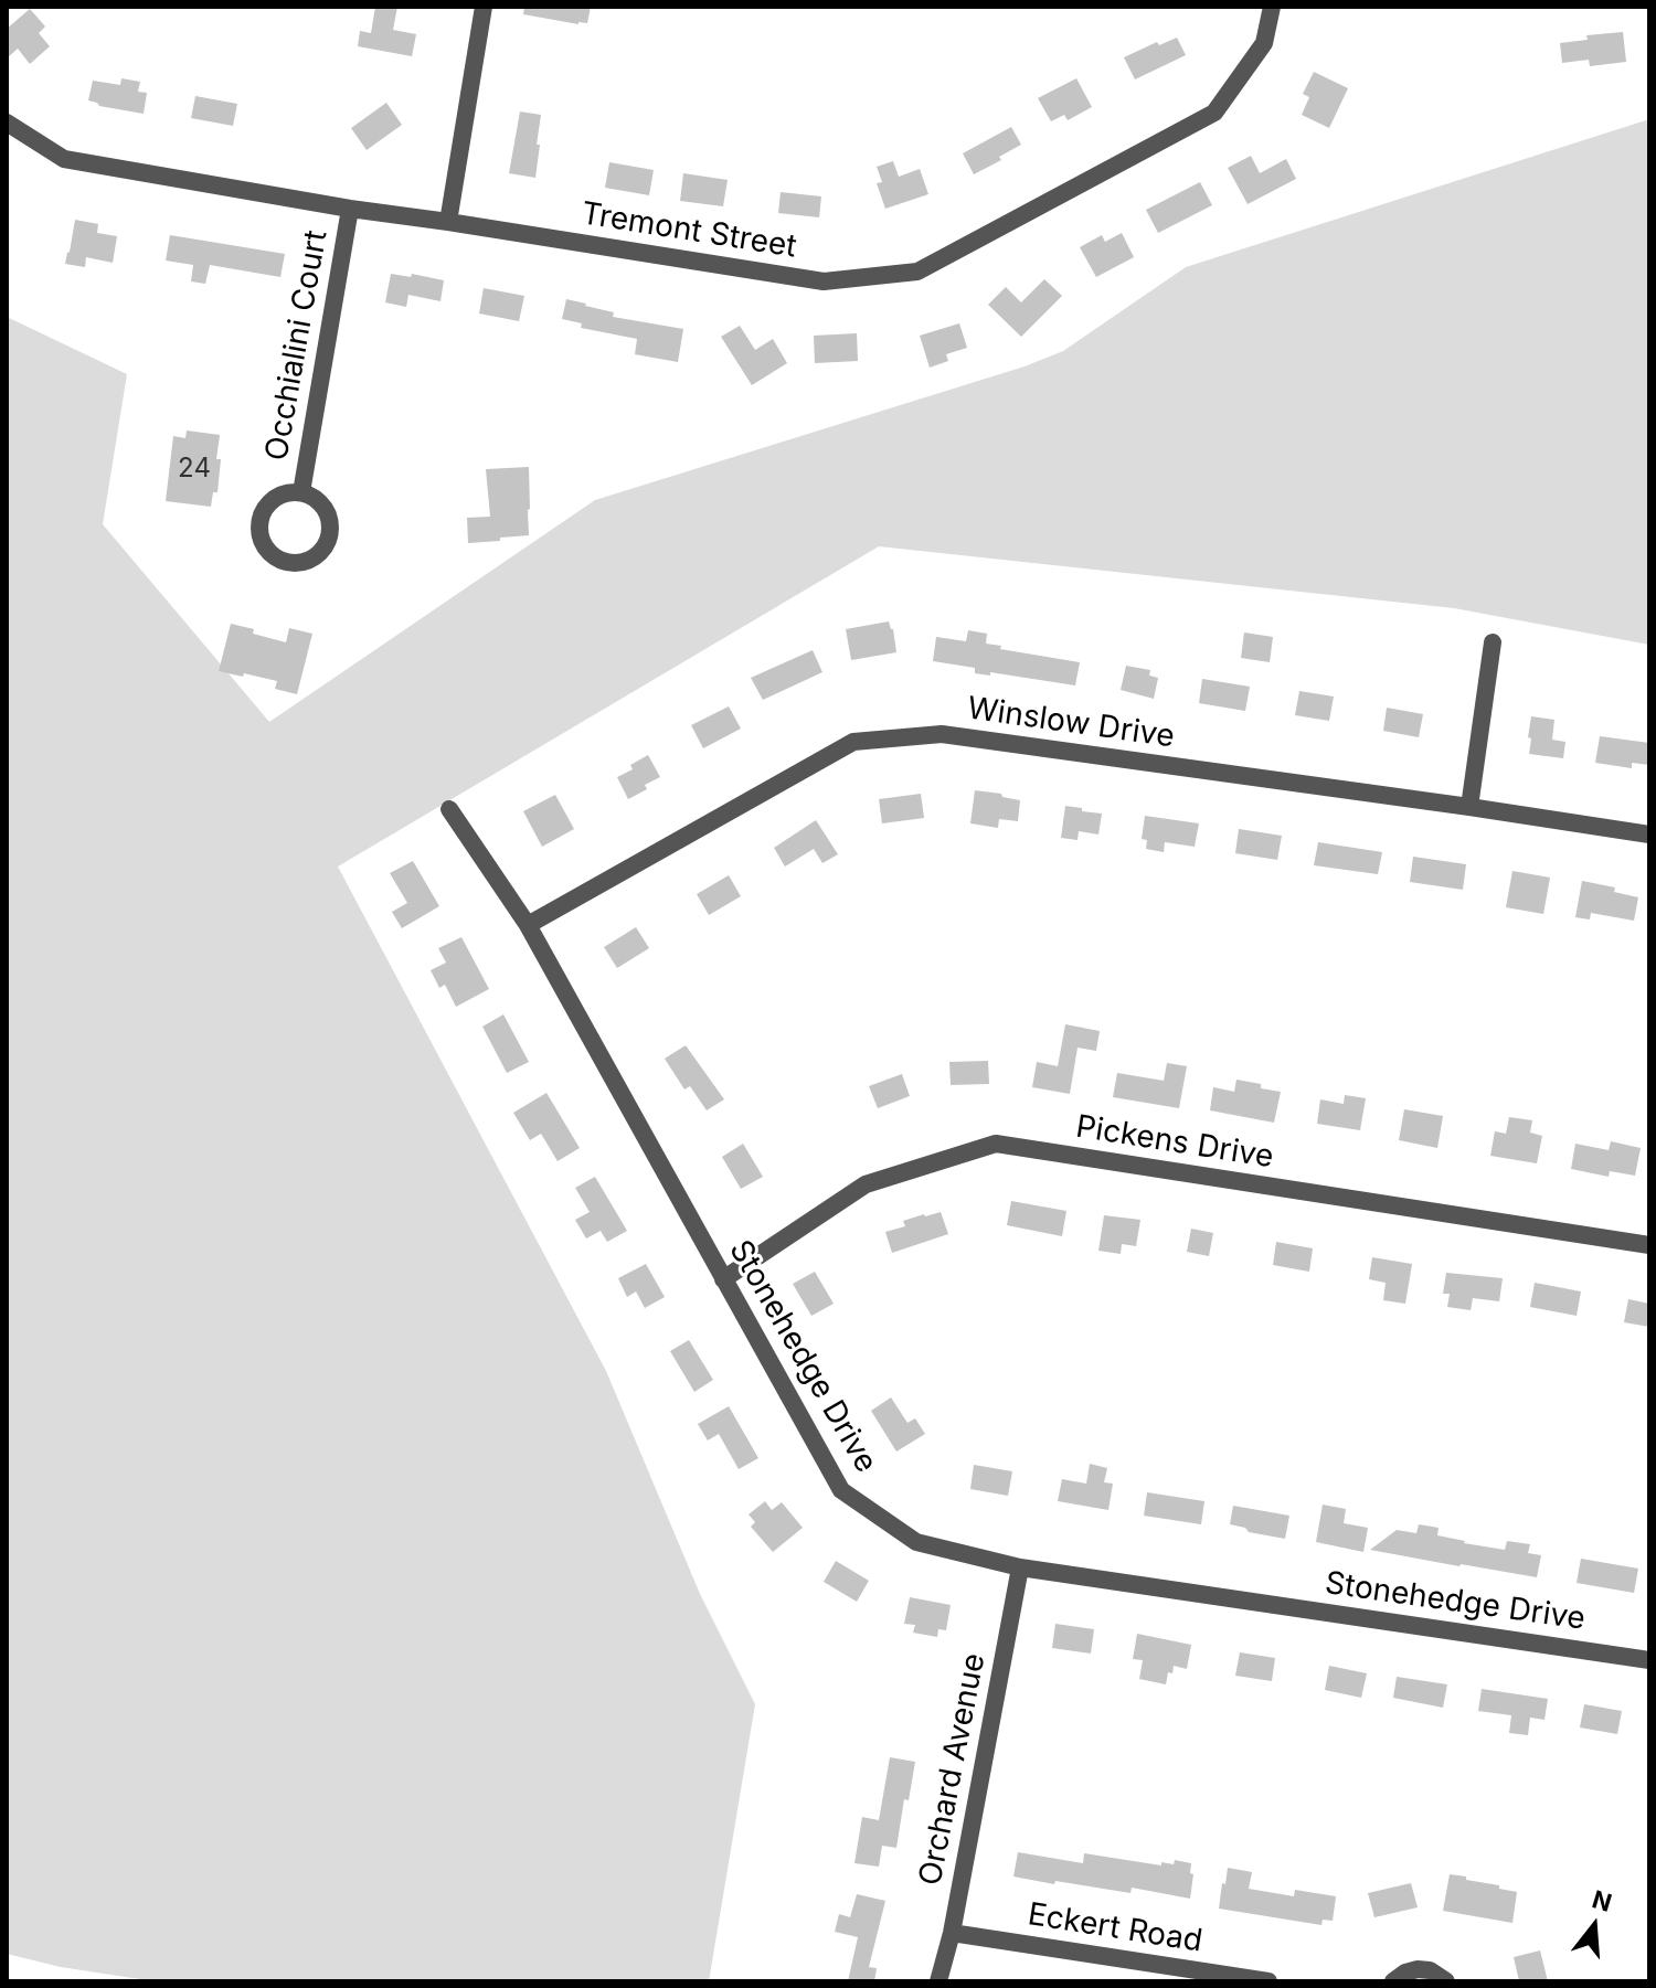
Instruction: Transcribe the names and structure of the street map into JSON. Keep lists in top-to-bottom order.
{
  "streets": {
    "street": [
      "Tremont Street",
      "Occhialini Court",
      "Winslow Drive",
      "Pickens Drive",
      "Stonehedge Drive",
      "Orchard Avenue",
      "Eckert Road"
    ]
  },
  "crossings": [
    ["Tremont Street", "Occhialini Court"],
    ["Winslow Drive", "Stonehedge Drive"],
    ["Pickens Drive", "Stonehedge Drive"],
    ["Stonehedge Drive", "Orchard Avenue"],
    ["Orchard Avenue", "Eckert Road"]
  ],
  "house_numbers": ["24"],
  "north": "top"
}
